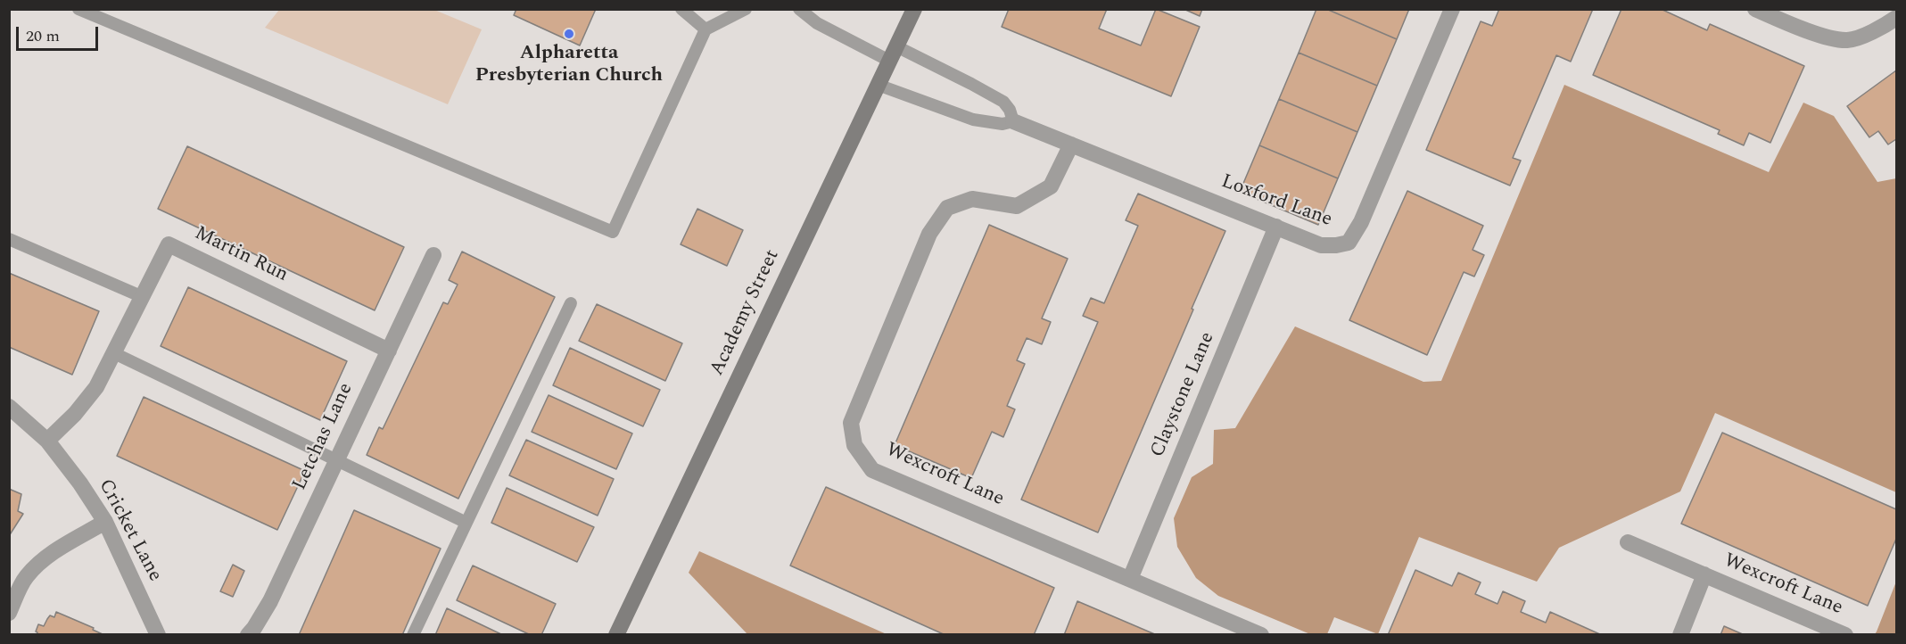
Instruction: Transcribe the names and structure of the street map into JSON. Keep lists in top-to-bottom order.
{
  "streets": {
    "street": [
      "Loxford Lane",
      "Martin Run",
      "Academy Street",
      "Claystone Lane",
      "Letchas Lane",
      "Wexcroft Lane",
      "Cricket Lane"
    ]
  },
  "crossings": [
    ["Loxford Lane", "Claystone Lane"],
    ["Loxford Lane", "Wexcroft Lane"],
    ["Martin Run", "Letchas Lane"],
    ["Martin Run", "Cricket Lane"],
    ["Claystone Lane", "Wexcroft Lane"]
  ],
  "places": ["Alpharetta Presbyterian Church"],
  "scale_bar": "20 m"
}
